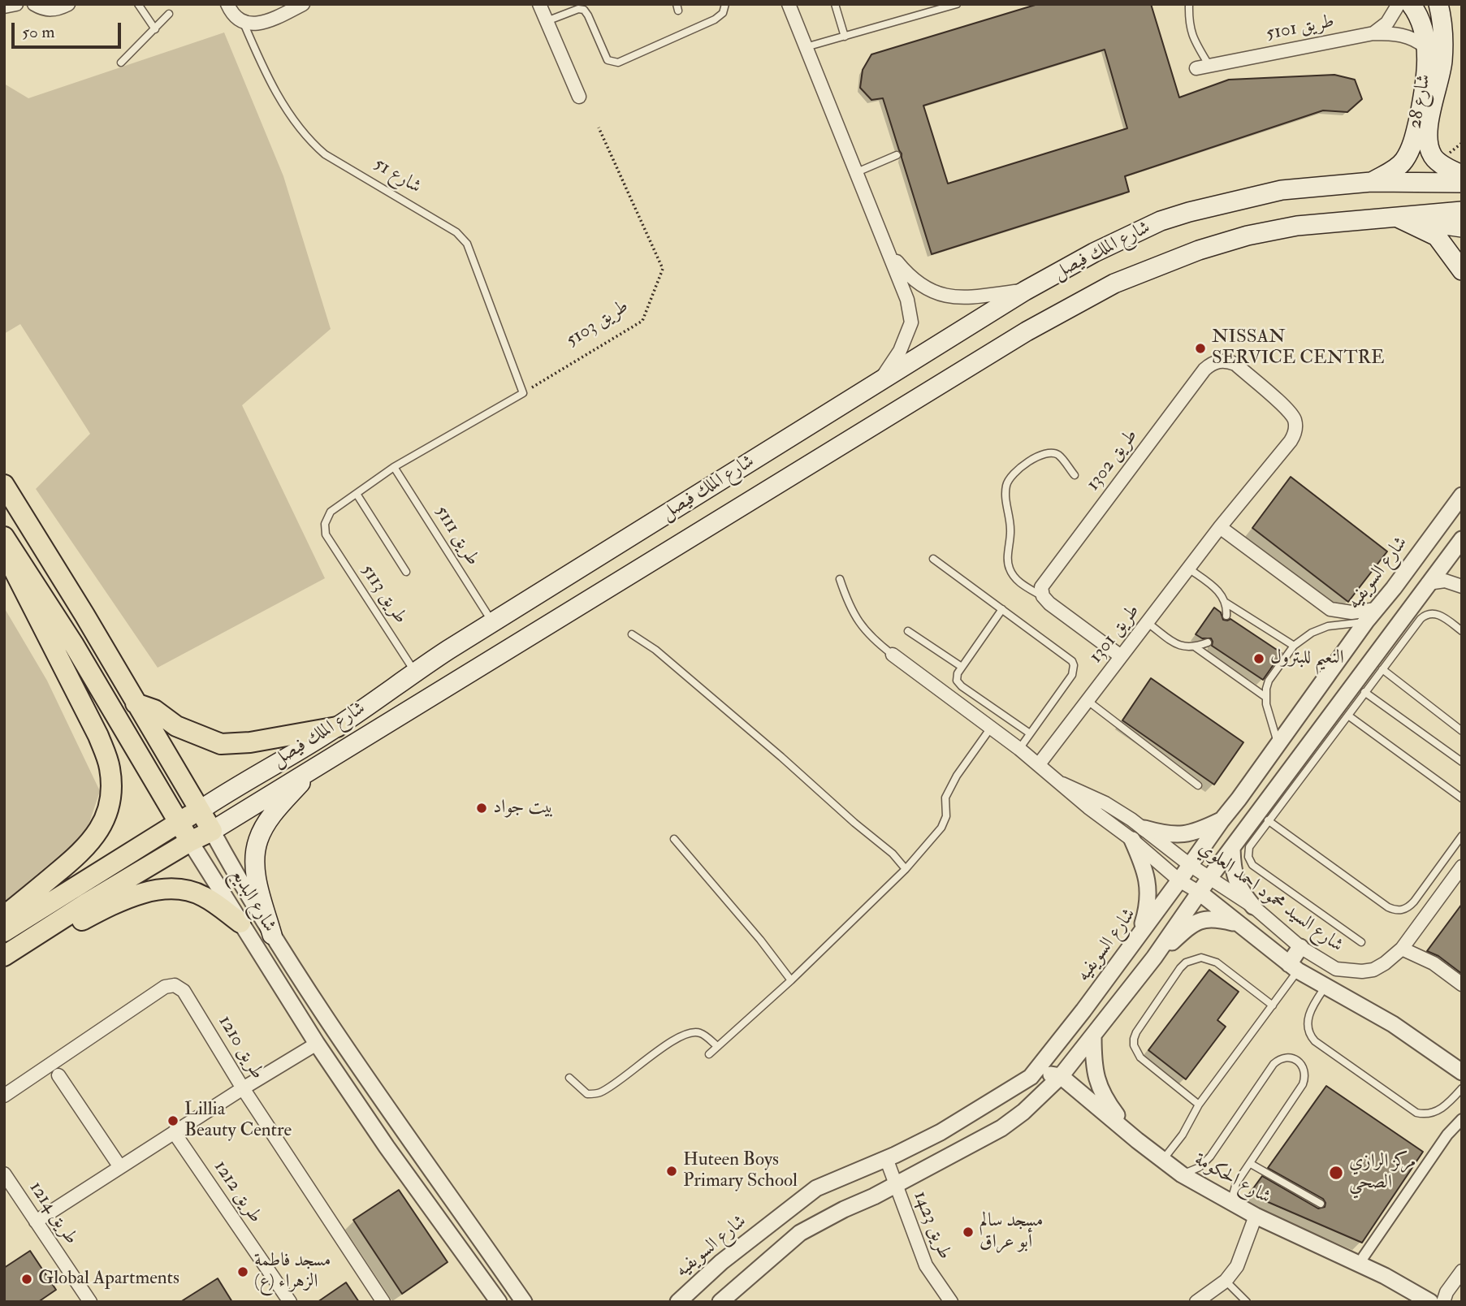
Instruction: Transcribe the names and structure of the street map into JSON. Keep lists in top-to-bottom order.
{
  "streets": {
    "main road": ["شارع 28", "شارع الملك فيصل", "شارع البديع"],
    "street": [
      "طريق 5101",
      "شارع 51",
      "طريق 1302",
      "شارع السويفيه",
      "طريق 1301",
      "شارع السيد محمود احمد العلوي",
      "طريق 1210",
      "شارع الحكومة",
      "طريق 1212",
      "طريق 1214",
      "طريق 1423"
    ],
    "lane": ["طريق 5111", "طريق 5113"],
    "path": ["طريق 5103"]
  },
  "crossings": [
    ["طريق 5101", "شارع 28"],
    ["شارع 28", "شارع الملك فيصل"],
    ["شارع 51", "طريق 5103"],
    ["شارع الملك فيصل", "طريق 5111"],
    ["شارع الملك فيصل", "طريق 5113"],
    ["شارع الملك فيصل", "شارع البديع"],
    ["طريق 1302", "طريق 1301"],
    ["شارع السويفيه", "شارع السيد محمود احمد العلوي"],
    ["شارع السويفيه", "طريق 1423"],
    ["طريق 1301", "شارع السيد محمود احمد العلوي"]
  ],
  "places": [
    "NISSAN SERVICE CENTRE",
    "النعيم للبترول",
    "بيت جواد",
    "Lillia Beauty Centre",
    "Huteen Boys Primary School",
    "مركز الرازي الصحي",
    "مسجد سالم أبو عراق",
    "مسجد فاطمة الزهراء (ع)",
    "Global Apartments"
  ],
  "scale_bar": "50 m"
}
